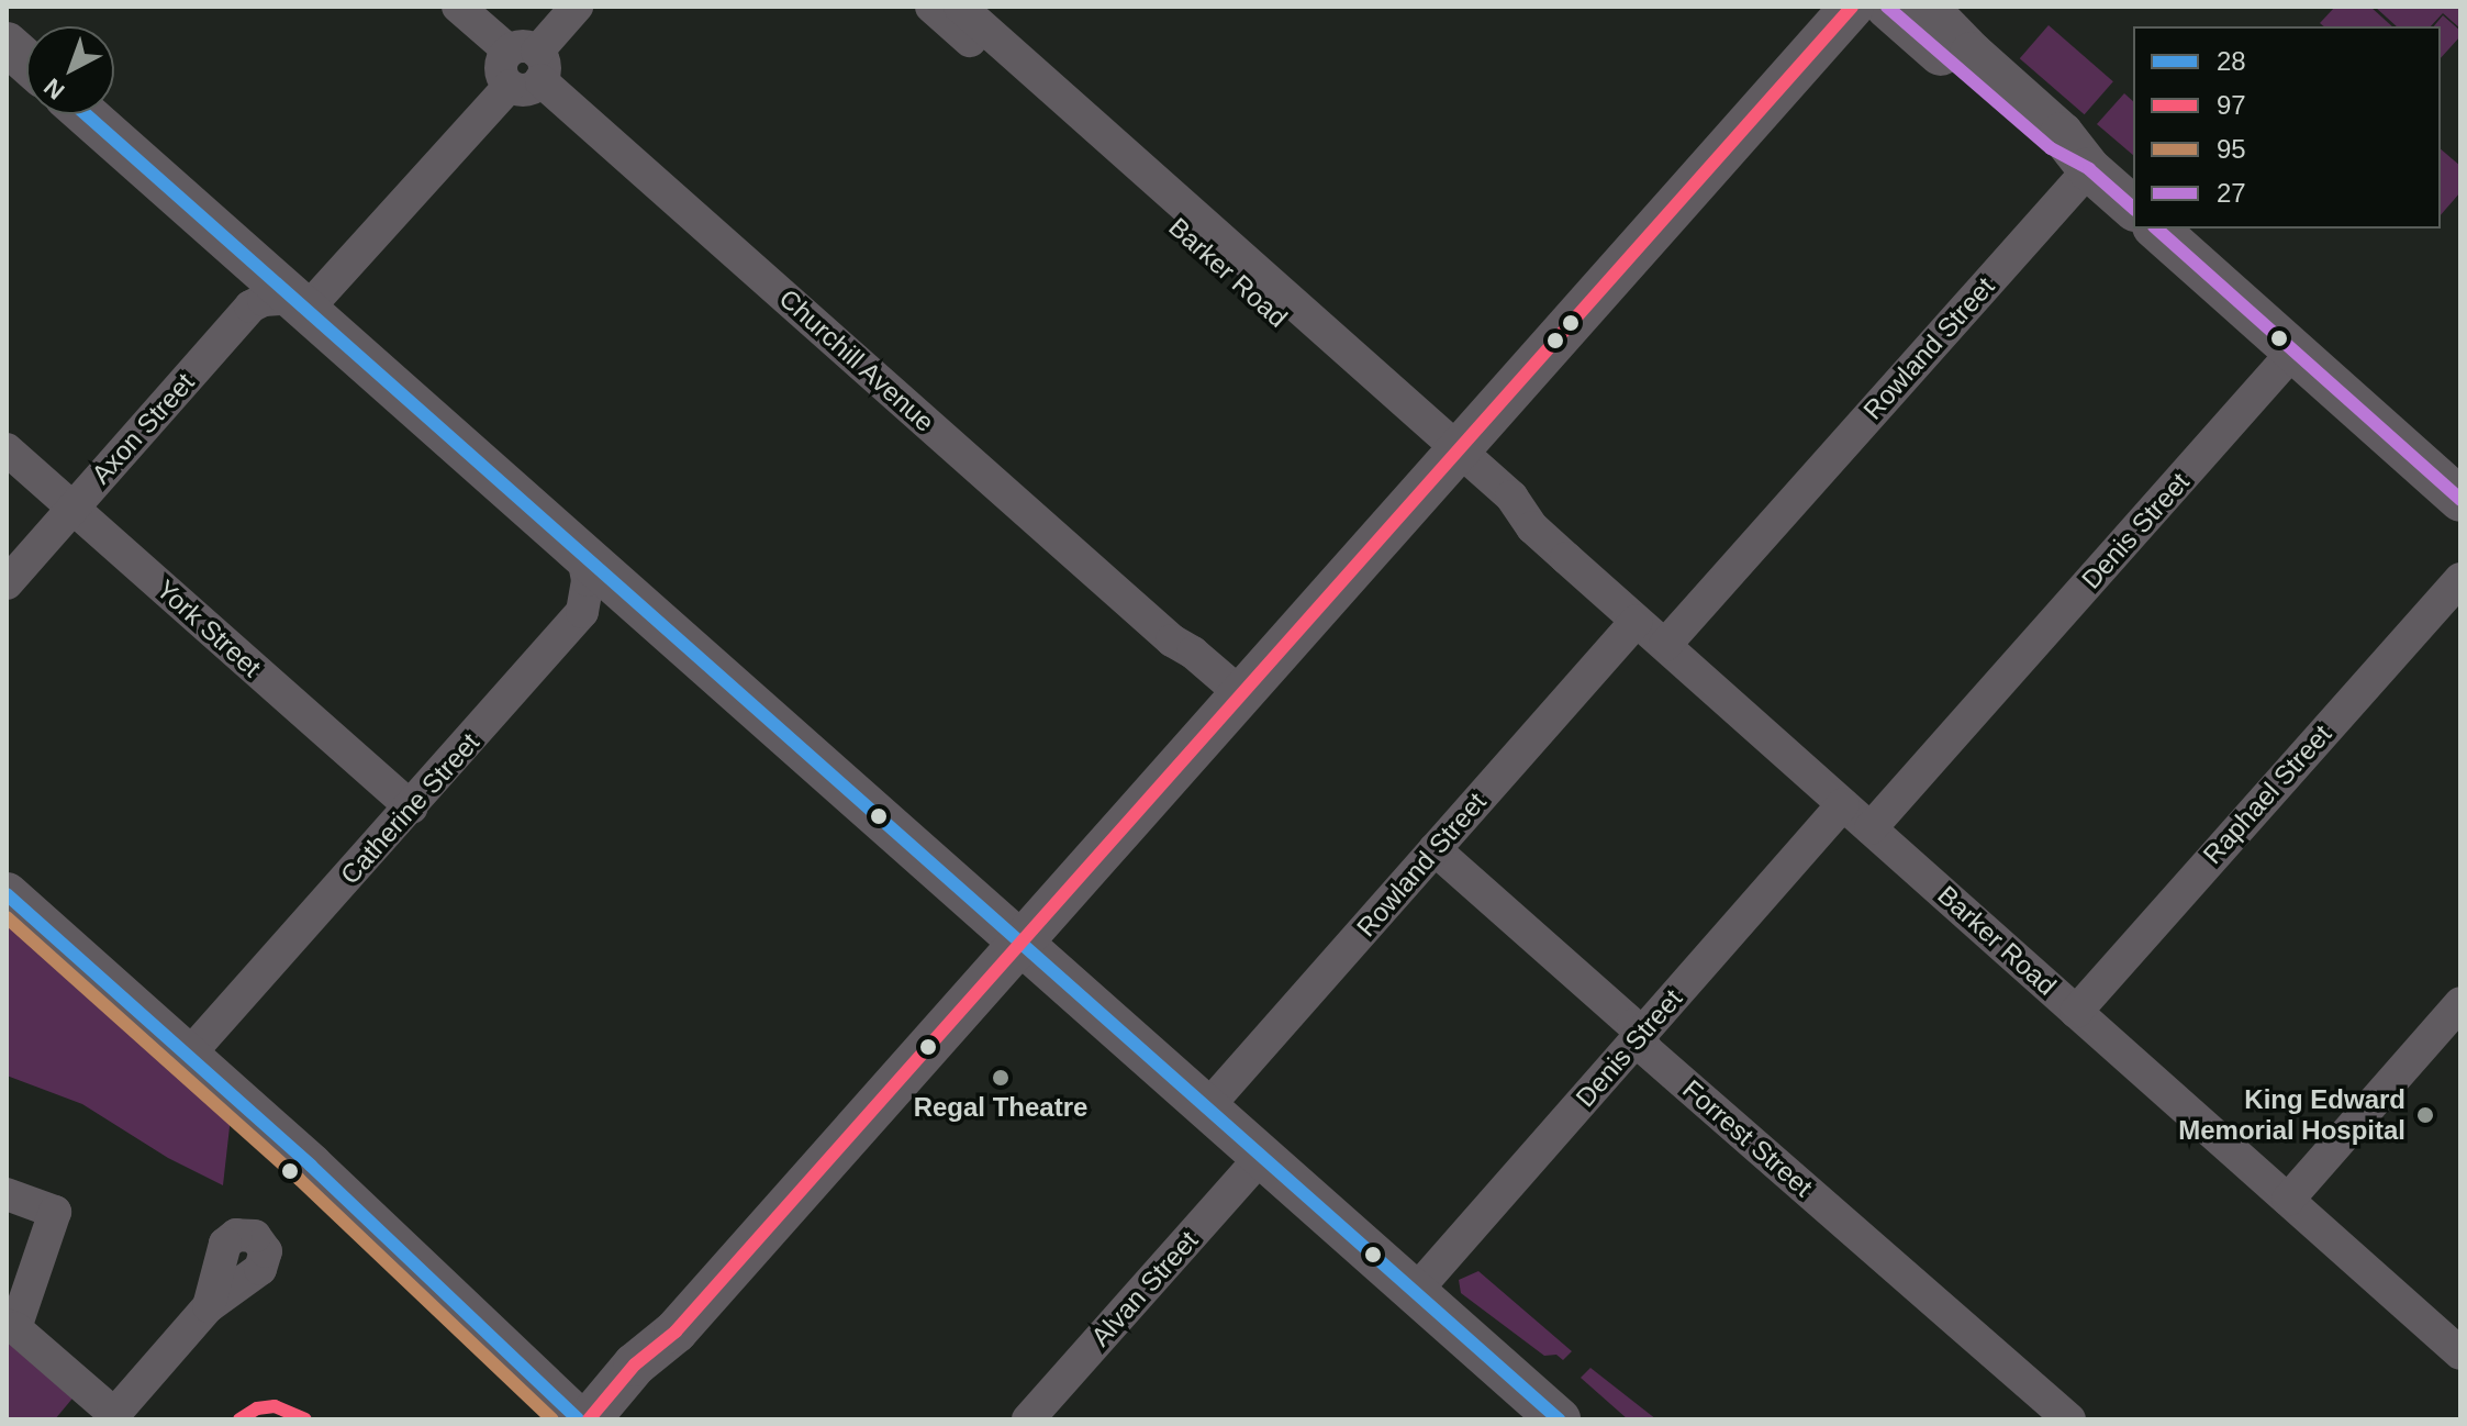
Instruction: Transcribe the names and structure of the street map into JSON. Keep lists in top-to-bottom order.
{
  "streets": {
    "street": [
      "Barker Road",
      "Rowland Street",
      "Churchill Avenue",
      "Axon Street",
      "Denis Street",
      "York Street",
      "Raphael Street",
      "Catherine Street",
      "Forrest Street",
      "Alvan Street"
    ]
  },
  "crossings": [
    ["Barker Road", "Rowland Street"],
    ["Barker Road", "Denis Street"],
    ["Barker Road", "Raphael Street"],
    ["Rowland Street", "Forrest Street"],
    ["Axon Street", "York Street"],
    ["Denis Street", "Forrest Street"],
    ["York Street", "Catherine Street"]
  ],
  "places": ["Regal Theatre", "King Edward Memorial Hospital"],
  "lines": [
    "transit line 97",
    "transit line 27",
    "transit line 28",
    "transit line 95"
  ],
  "legend": [
    "28",
    "97",
    "95",
    "27"
  ],
  "north": "bottom left"
}
